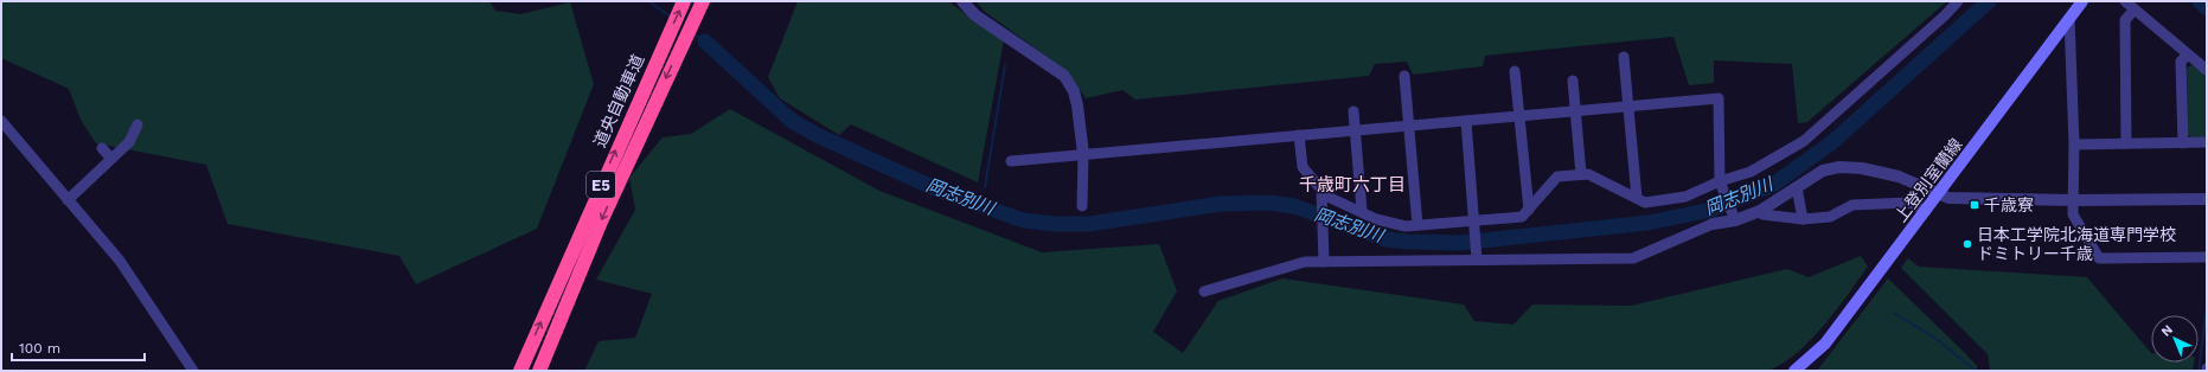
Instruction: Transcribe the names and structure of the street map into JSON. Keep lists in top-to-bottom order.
{
  "streets": {
    "highway": ["道央自動車道", "E5"],
    "main road": ["上登別室蘭線"]
  },
  "districts": ["千歳町六丁目"],
  "water": ["岡志別川"],
  "places": {
    "transit": ["千歳寮"],
    "other": ["日本工学院北海道専門学校 ドミトリー千歳"]
  },
  "scale_bar": "100 m",
  "north": "top left"
}
